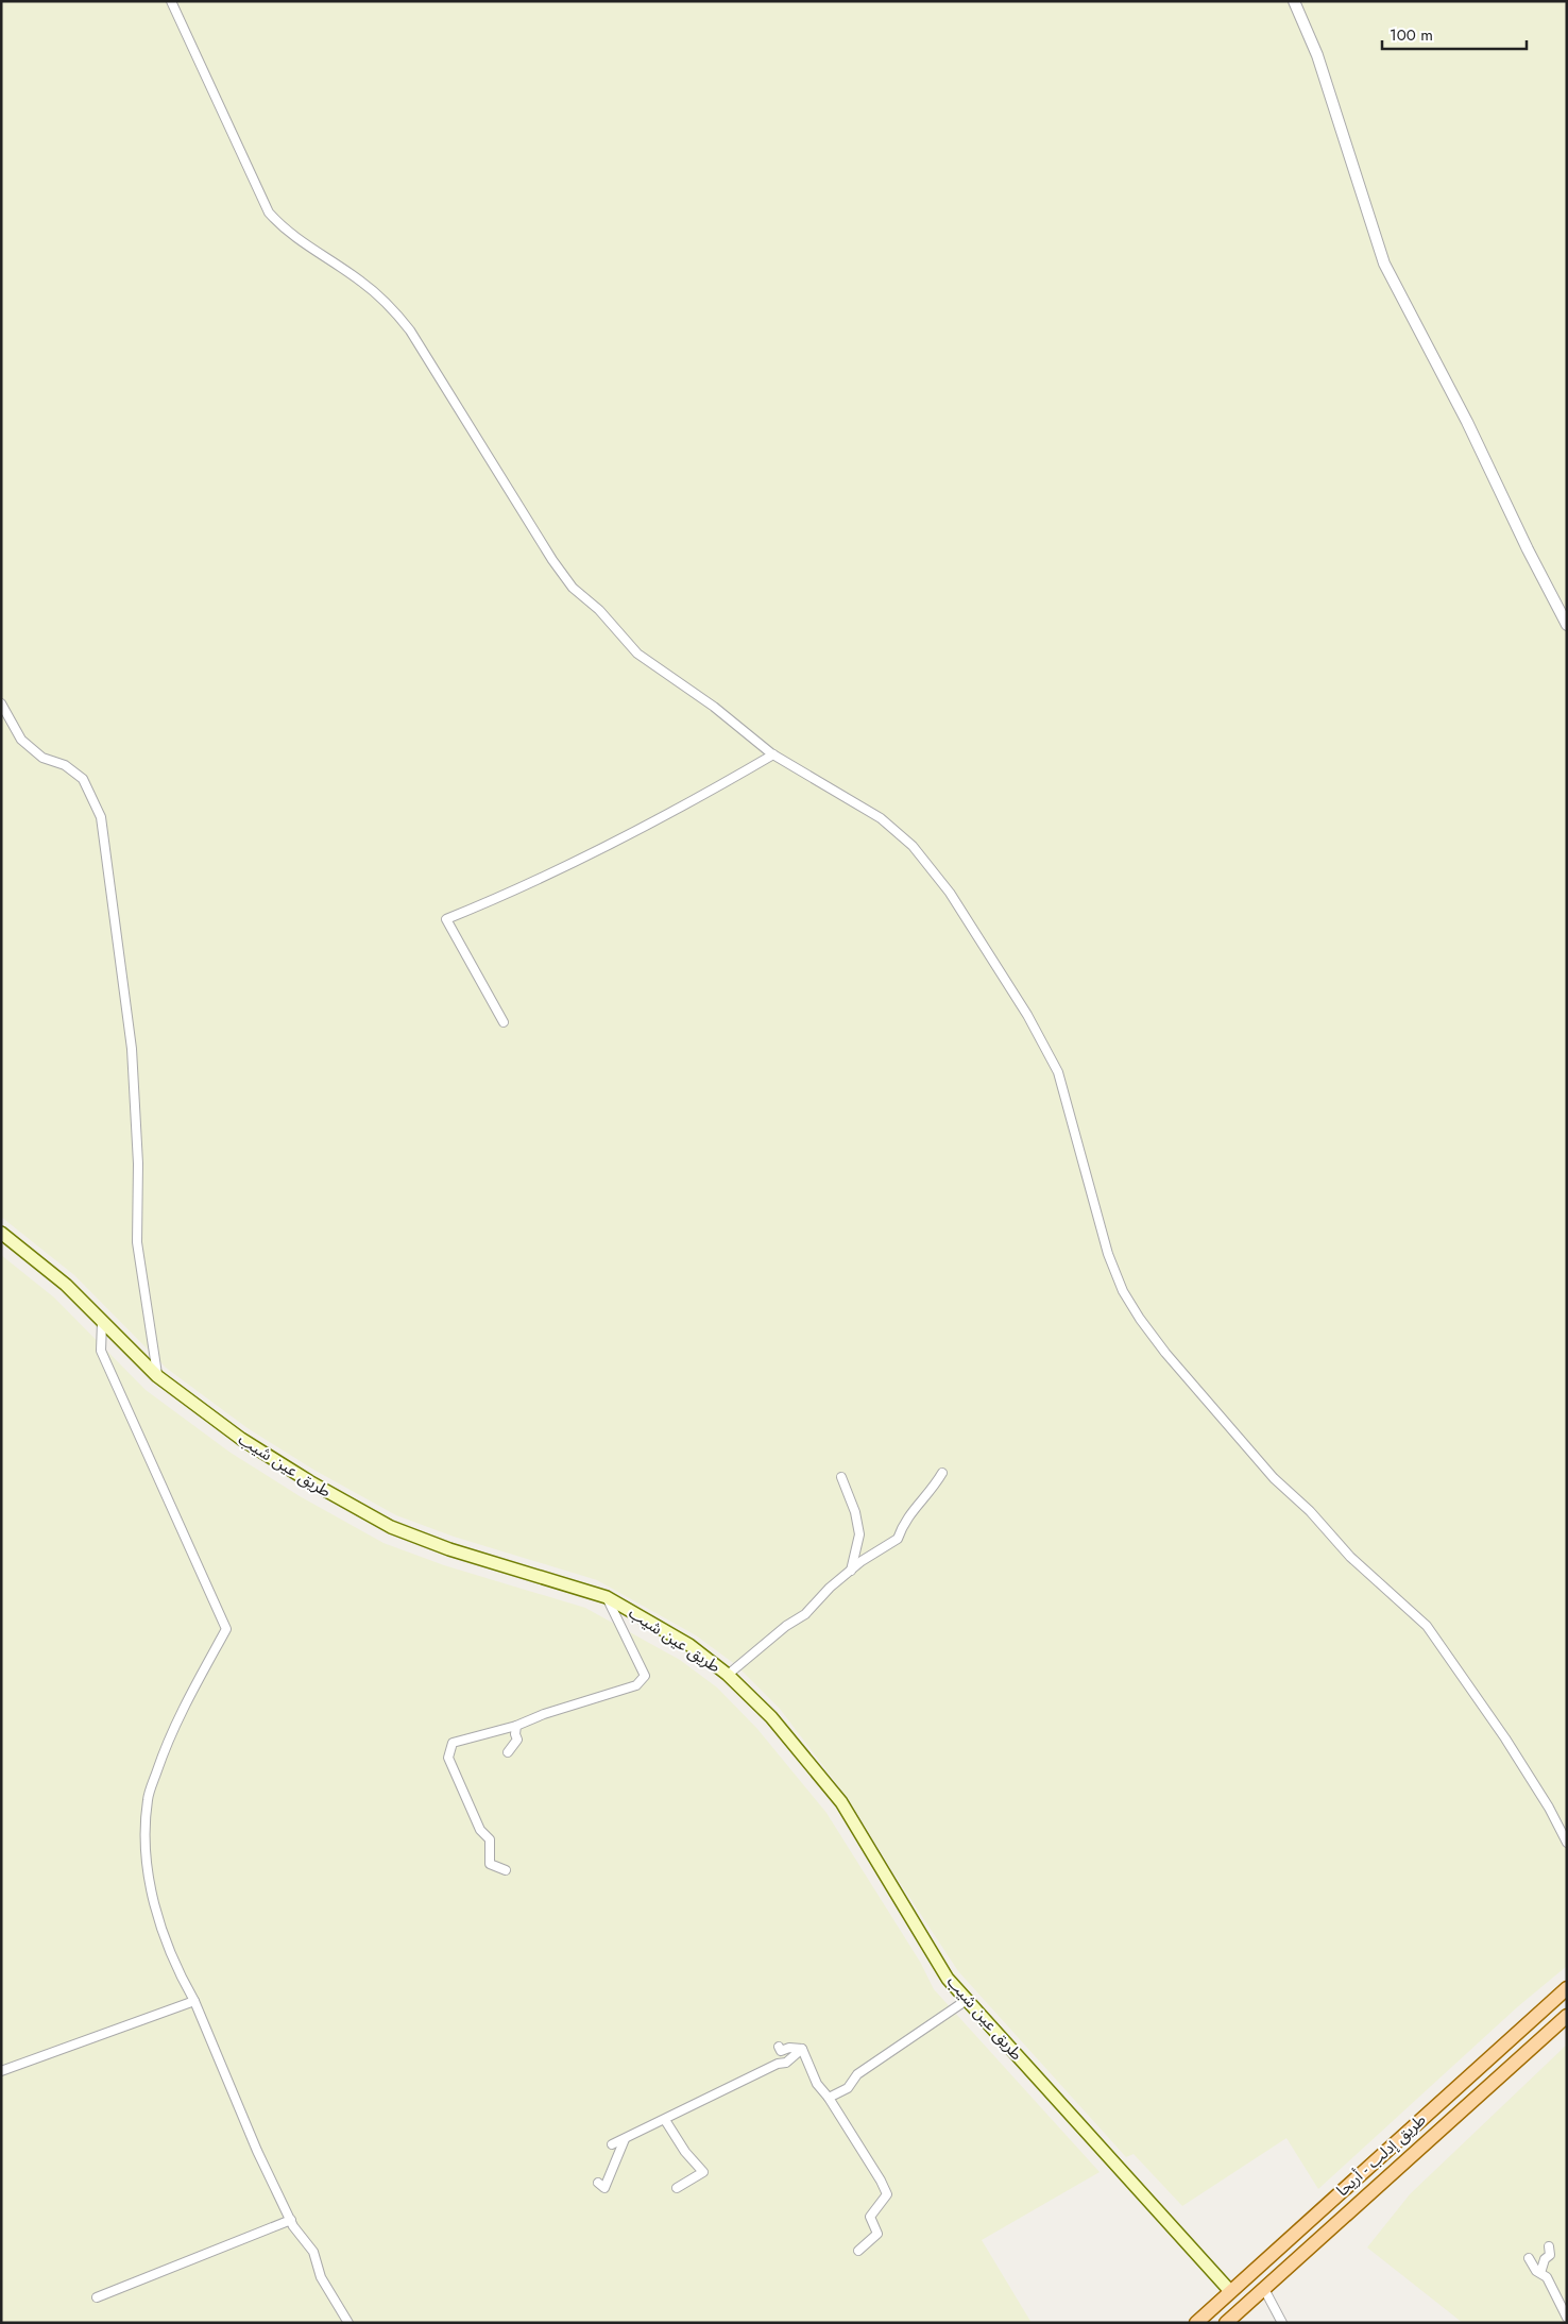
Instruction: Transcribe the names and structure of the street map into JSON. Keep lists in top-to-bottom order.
{
  "streets": {
    "main road": ["طريق عين شيب", "طريق إدلب - أريحا"]
  },
  "crossings": [
    ["طريق عين شيب", "طريق إدلب - أريحا"]
  ],
  "scale_bar": "100 m"
}
